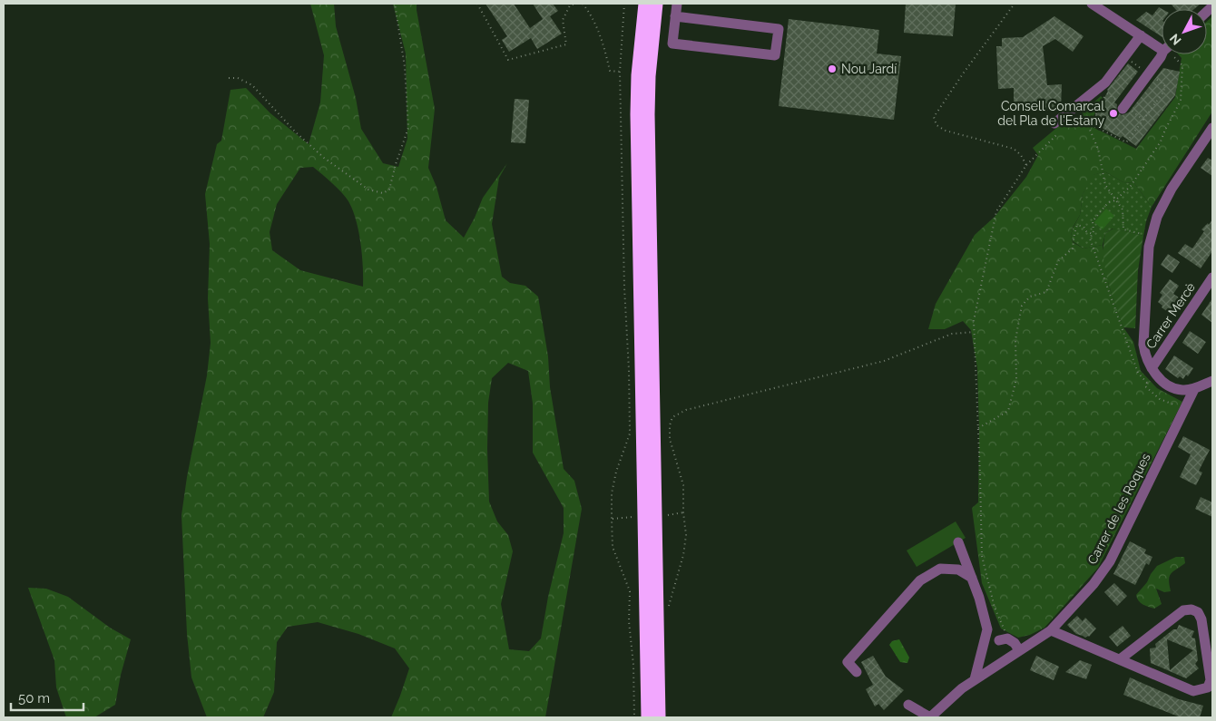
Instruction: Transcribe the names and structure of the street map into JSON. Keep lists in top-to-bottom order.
{
  "streets": {
    "street": ["Carrer Mercè", "Carrer de les Roques"]
  },
  "places": ["Nou Jardí", "Consell Comarcal del Pla de l'Estany"],
  "scale_bar": "50 m",
  "north": "bottom left"
}
